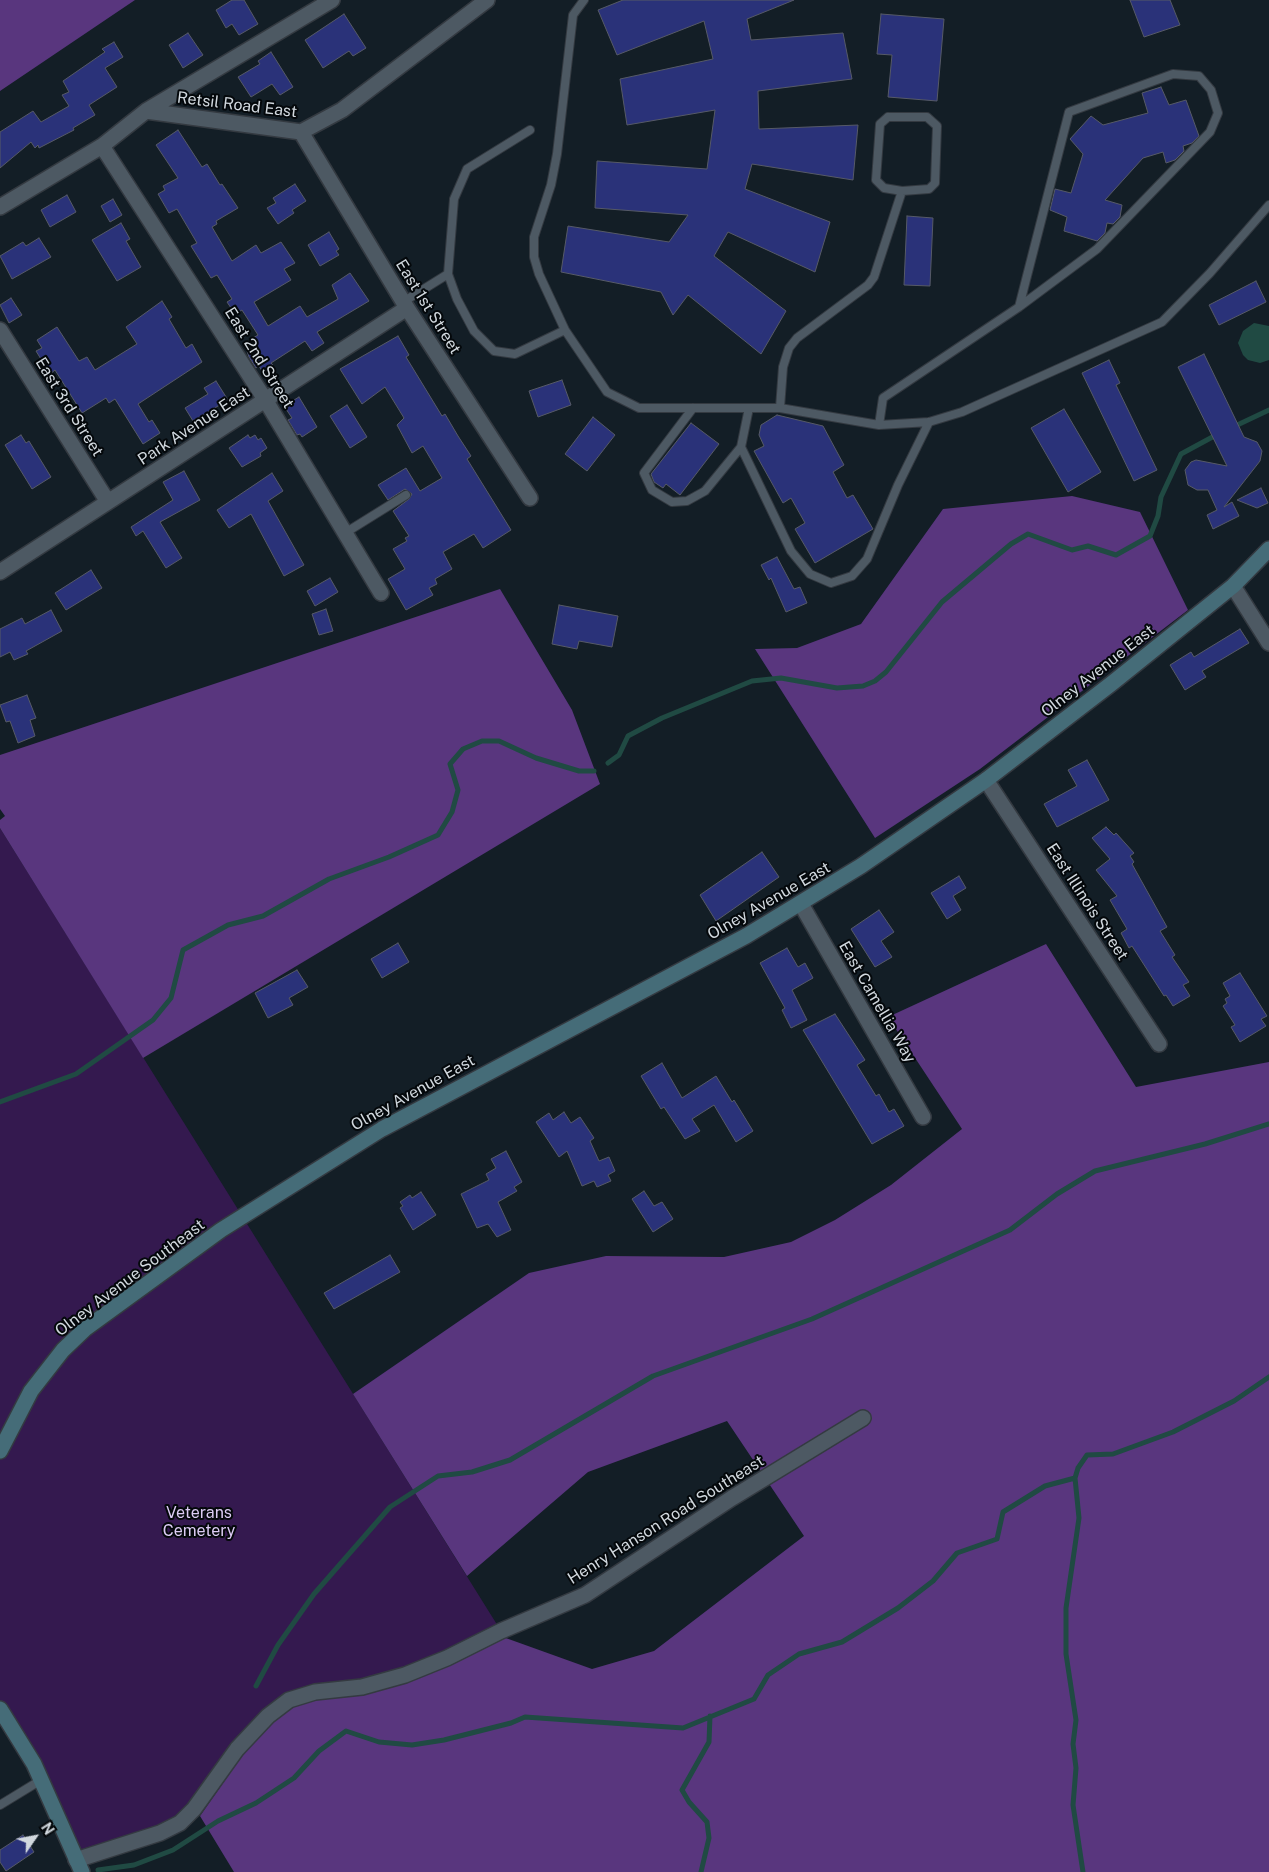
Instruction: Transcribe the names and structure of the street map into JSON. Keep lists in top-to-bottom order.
{
  "streets": {
    "main road": ["Olney Avenue East", "Olney Avenue Southeast"],
    "street": [
      "Retsil Road East",
      "East 1st Street",
      "East 2nd Street",
      "East 3rd Street",
      "Park Avenue East",
      "East Illinois Street",
      "East Camellia Way",
      "Henry Hanson Road Southeast"
    ]
  },
  "crossings": [
    ["Retsil Road East", "East 1st Street"],
    ["East 1st Street", "Park Avenue East"],
    ["East 2nd Street", "Park Avenue East"],
    ["East 3rd Street", "Park Avenue East"],
    ["Olney Avenue East", "East Illinois Street"],
    ["Olney Avenue East", "East Camellia Way"],
    ["Olney Avenue East", "Olney Avenue Southeast"]
  ],
  "parks": ["Veterans Cemetery"],
  "north": "top right"
}
